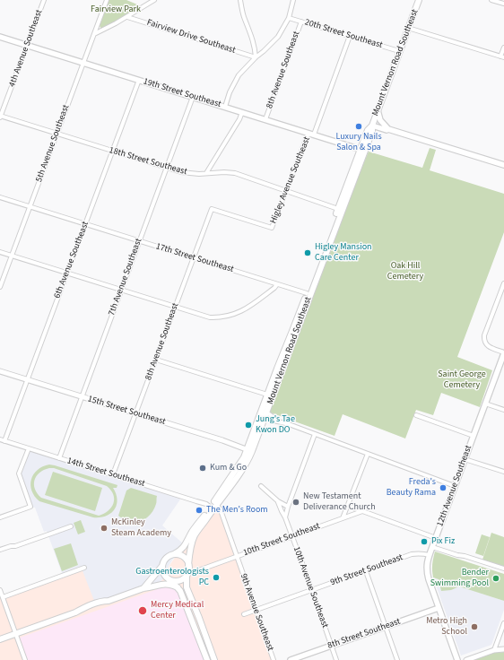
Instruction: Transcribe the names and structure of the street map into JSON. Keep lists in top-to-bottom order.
{
  "streets": {
    "main road": [
      "Mount Vernon Road Southeast",
      "19th Street Southeast",
      "12th Avenue Southeast",
      "8th Street Southeast"
    ],
    "street": [
      "20th Street Southeast",
      "Fairview Drive Southeast",
      "4th Avenue Southeast",
      "8th Avenue Southeast",
      "5th Avenue Southeast",
      "18th Street Southeast",
      "Higley Avenue Southeast",
      "17th Street Southeast",
      "6th Avenue Southeast",
      "7th Avenue Southeast",
      "15th Street Southeast",
      "14th Street Southeast",
      "10th Street Southeast",
      "9th Street Southeast",
      "10th Avenue Southeast",
      "9th Avenue Southeast"
    ]
  },
  "crossings": [
    ["20th Street Southeast", "Mount Vernon Road Southeast"],
    ["20th Street Southeast", "8th Avenue Southeast"],
    ["20th Street Southeast", "Higley Avenue Southeast"],
    ["4th Avenue Southeast", "19th Street Southeast"],
    ["4th Avenue Southeast", "18th Street Southeast"],
    ["Mount Vernon Road Southeast", "19th Street Southeast"],
    ["Mount Vernon Road Southeast", "18th Street Southeast"],
    ["Mount Vernon Road Southeast", "17th Street Southeast"],
    ["Mount Vernon Road Southeast", "15th Street Southeast"],
    ["Mount Vernon Road Southeast", "14th Street Southeast"],
    ["Mount Vernon Road Southeast", "9th Avenue Southeast"],
    ["8th Avenue Southeast", "19th Street Southeast"],
    ["8th Avenue Southeast", "Higley Avenue Southeast"],
    ["8th Avenue Southeast", "17th Street Southeast"],
    ["8th Avenue Southeast", "15th Street Southeast"],
    ["8th Avenue Southeast", "14th Street Southeast"],
    ["19th Street Southeast", "5th Avenue Southeast"],
    ["19th Street Southeast", "Higley Avenue Southeast"],
    ["19th Street Southeast", "6th Avenue Southeast"],
    ["19th Street Southeast", "7th Avenue Southeast"],
    ["5th Avenue Southeast", "18th Street Southeast"],
    ["5th Avenue Southeast", "17th Street Southeast"],
    ["18th Street Southeast", "Higley Avenue Southeast"],
    ["18th Street Southeast", "6th Avenue Southeast"],
    ["18th Street Southeast", "7th Avenue Southeast"],
    ["17th Street Southeast", "6th Avenue Southeast"],
    ["17th Street Southeast", "7th Avenue Southeast"],
    ["6th Avenue Southeast", "15th Street Southeast"],
    ["6th Avenue Southeast", "14th Street Southeast"],
    ["7th Avenue Southeast", "15th Street Southeast"],
    ["7th Avenue Southeast", "14th Street Southeast"],
    ["12th Avenue Southeast", "9th Street Southeast"],
    ["12th Avenue Southeast", "8th Street Southeast"],
    ["10th Street Southeast", "10th Avenue Southeast"],
    ["10th Street Southeast", "9th Avenue Southeast"],
    ["9th Street Southeast", "10th Avenue Southeast"],
    ["9th Street Southeast", "9th Avenue Southeast"],
    ["10th Avenue Southeast", "8th Street Southeast"]
  ],
  "parks": ["Fairview Park", "Oak Hill Cemetery", "Saint George Cemetery"],
  "places": [
    "Luxury Nails Salon & Spa",
    "Higley Mansion Care Center",
    "Jung's Tae Kwon DO",
    "Kum & Go",
    "Freda's Beauty Rama",
    "New Testament Deliverance Church",
    "The Men's Room",
    "McKinley Steam Academy",
    "Pix Fiz",
    "Gastroenterologists PC",
    "Bender Swimming Pool",
    "Mercy Medical Center",
    "Metro High School"
  ]
}
